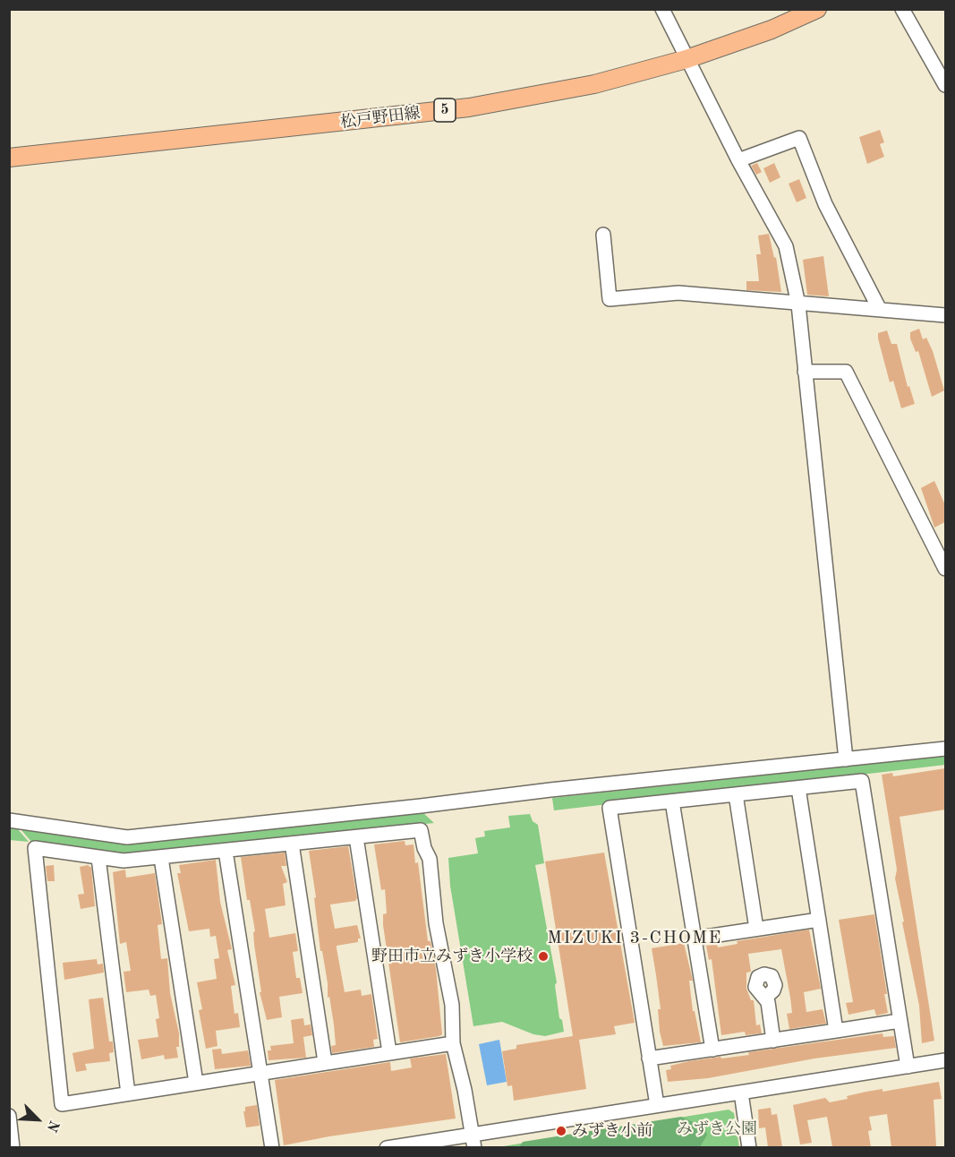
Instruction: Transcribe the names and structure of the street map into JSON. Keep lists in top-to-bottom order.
{
  "streets": {
    "main road": ["5", "松戸野田線"]
  },
  "districts": ["MIZUKI 3-CHOME"],
  "parks": ["みずき公園"],
  "places": ["野田市立みずき小学校", "みずき小前"],
  "north": "bottom right"
}
